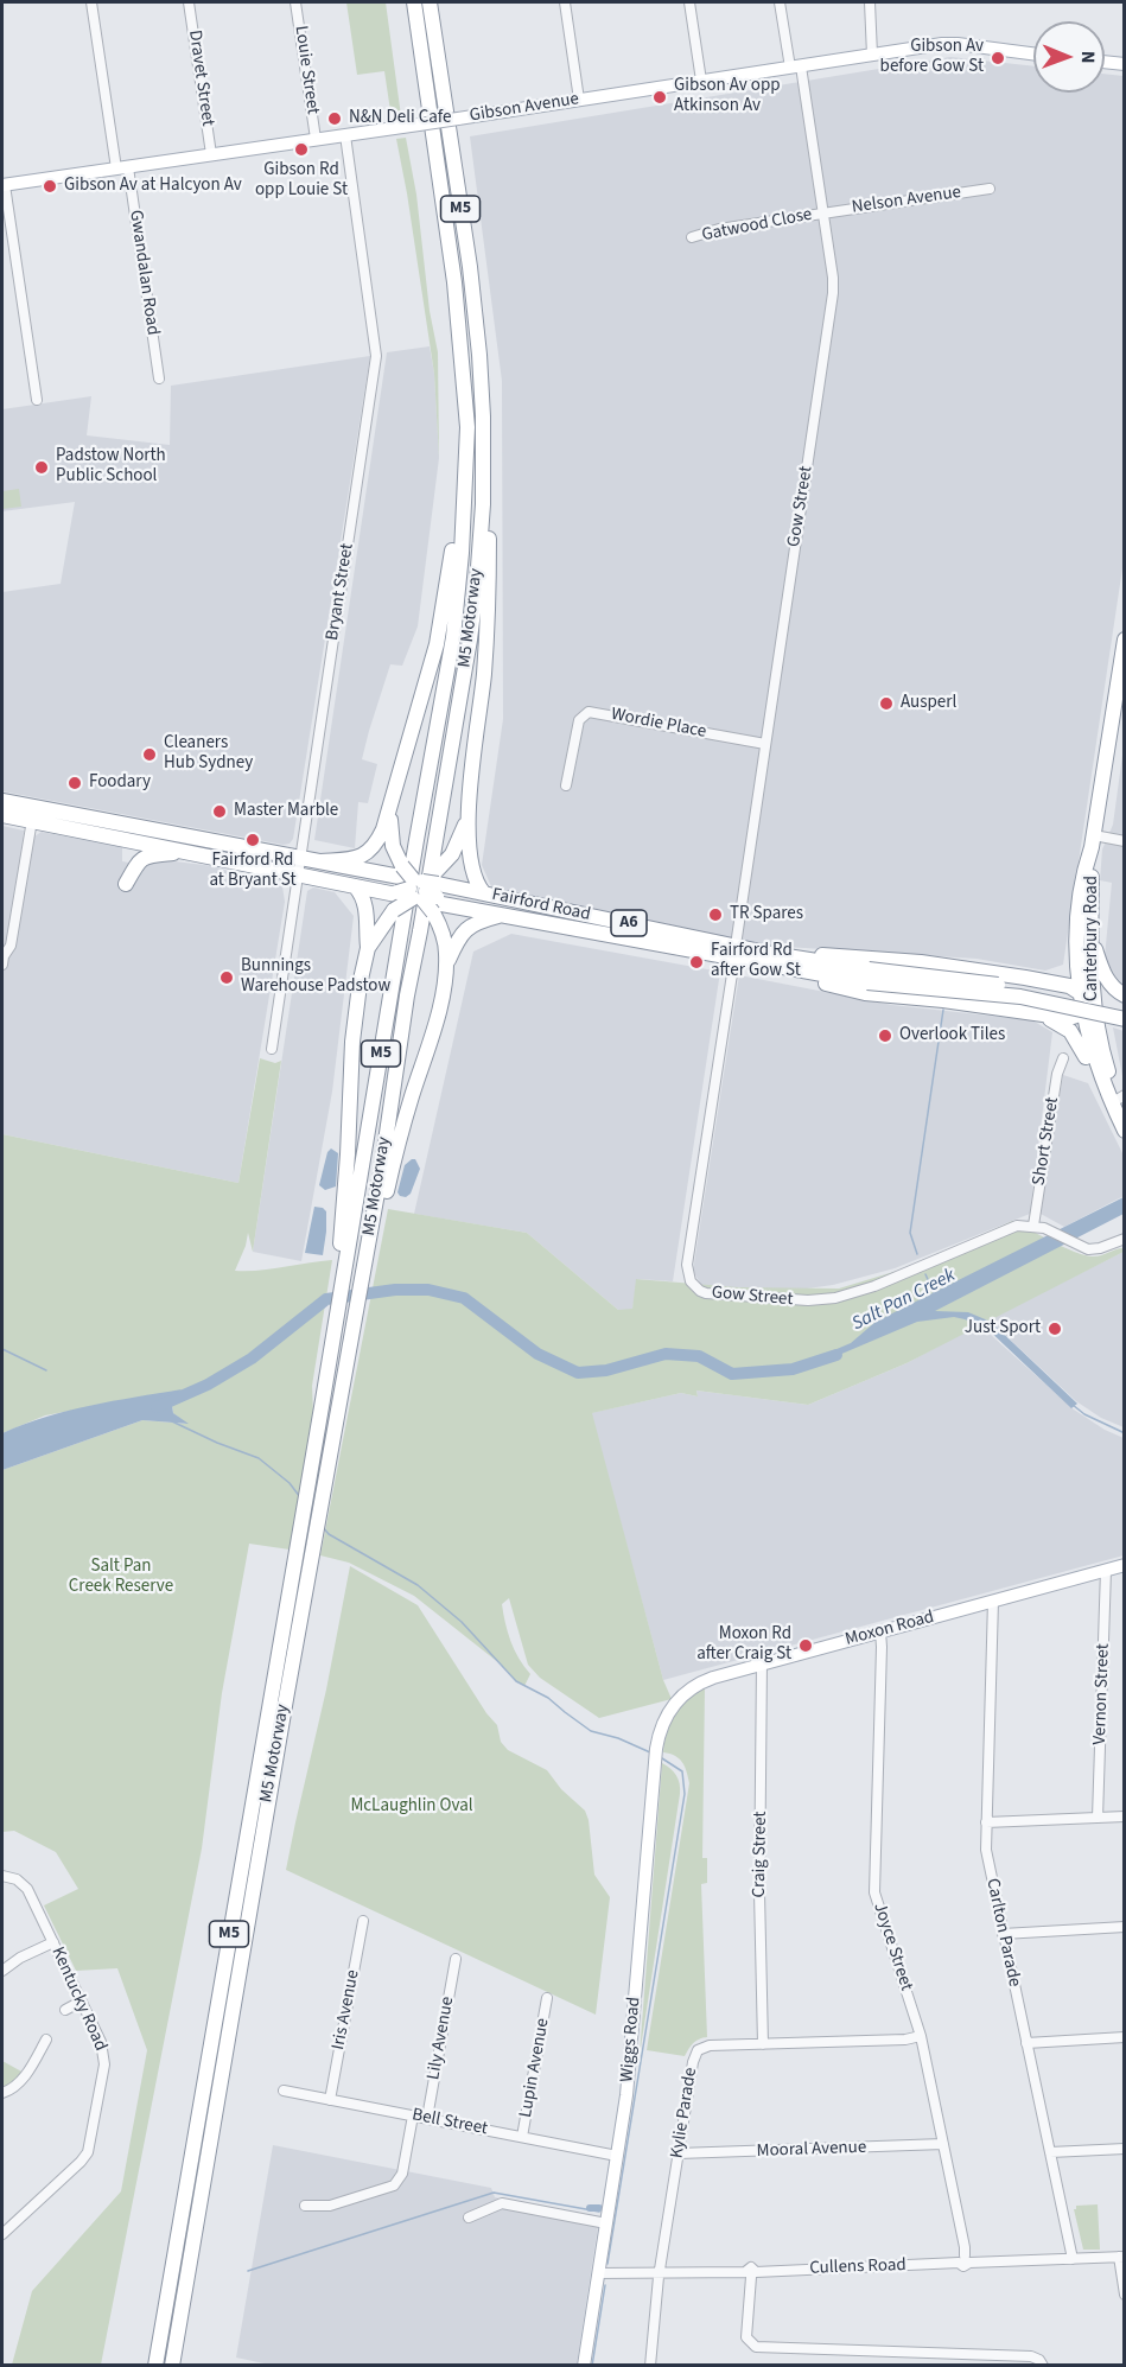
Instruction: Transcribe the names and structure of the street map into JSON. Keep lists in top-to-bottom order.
{
  "streets": {
    "highway": [
      "M5",
      "M5 Motorway",
      "Fairford Road",
      "A6",
      "Canterbury Road"
    ],
    "main road": ["Gibson Avenue", "Moxon Road", "Wiggs Road"],
    "street": [
      "Louie Street",
      "Dravet Street",
      "Nelson Avenue",
      "Gatwood Close",
      "Gwandalan Road",
      "Gow Street",
      "Bryant Street",
      "Wordie Place",
      "Short Street",
      "Vernon Street",
      "Craig Street",
      "Carlton Parade",
      "Joyce Street",
      "Kentucky Road",
      "Iris Avenue",
      "Lily Avenue",
      "Lupin Avenue",
      "Kylie Parade",
      "Bell Street",
      "Mooral Avenue",
      "Cullens Road"
    ]
  },
  "crossings": [
    ["Louie Street", "Gibson Avenue"],
    ["Dravet Street", "Gibson Avenue"],
    ["Gibson Avenue", "Gwandalan Road"],
    ["Gibson Avenue", "Gow Street"],
    ["Gibson Avenue", "Bryant Street"],
    ["Nelson Avenue", "Gatwood Close"],
    ["Nelson Avenue", "Gow Street"],
    ["M5", "M5 Motorway"],
    ["M5", "Fairford Road"],
    ["M5", "A6"],
    ["Gatwood Close", "Gow Street"],
    ["Gow Street", "Wordie Place"],
    ["Gow Street", "Fairford Road"],
    ["Gow Street", "Short Street"],
    ["Bryant Street", "A6"],
    ["Fairford Road", "A6"],
    ["A6", "Canterbury Road"],
    ["Moxon Road", "Vernon Street"],
    ["Moxon Road", "Craig Street"],
    ["Moxon Road", "Carlton Parade"],
    ["Moxon Road", "Joyce Street"],
    ["Moxon Road", "Wiggs Road"],
    ["Craig Street", "Kylie Parade"],
    ["Carlton Parade", "Cullens Road"],
    ["Joyce Street", "Kylie Parade"],
    ["Joyce Street", "Mooral Avenue"],
    ["Joyce Street", "Cullens Road"],
    ["Iris Avenue", "Bell Street"],
    ["Lily Avenue", "Bell Street"],
    ["Wiggs Road", "Bell Street"],
    ["Wiggs Road", "Cullens Road"],
    ["Lupin Avenue", "Bell Street"],
    ["Kylie Parade", "Mooral Avenue"],
    ["Kylie Parade", "Cullens Road"]
  ],
  "water": ["Salt Pan Creek"],
  "parks": ["Salt Pan Creek Reserve", "McLaughlin Oval"],
  "places": [
    "Gibson Av before Gow St",
    "Gibson Av opp Atkinson Av",
    "N&N Deli Cafe",
    "Gibson Rd opp Louie St",
    "Gibson Av at Halcyon Av",
    "Padstow North Public School",
    "Ausperl",
    "Cleaners Hub Sydney",
    "Foodary",
    "Master Marble",
    "Fairford Rd at Bryant St",
    "TR Spares",
    "Fairford Rd after Gow St",
    "Bunnings Warehouse Padstow",
    "Overlook Tiles",
    "Just Sport",
    "Moxon Rd after Craig St"
  ],
  "north": "right"
}
